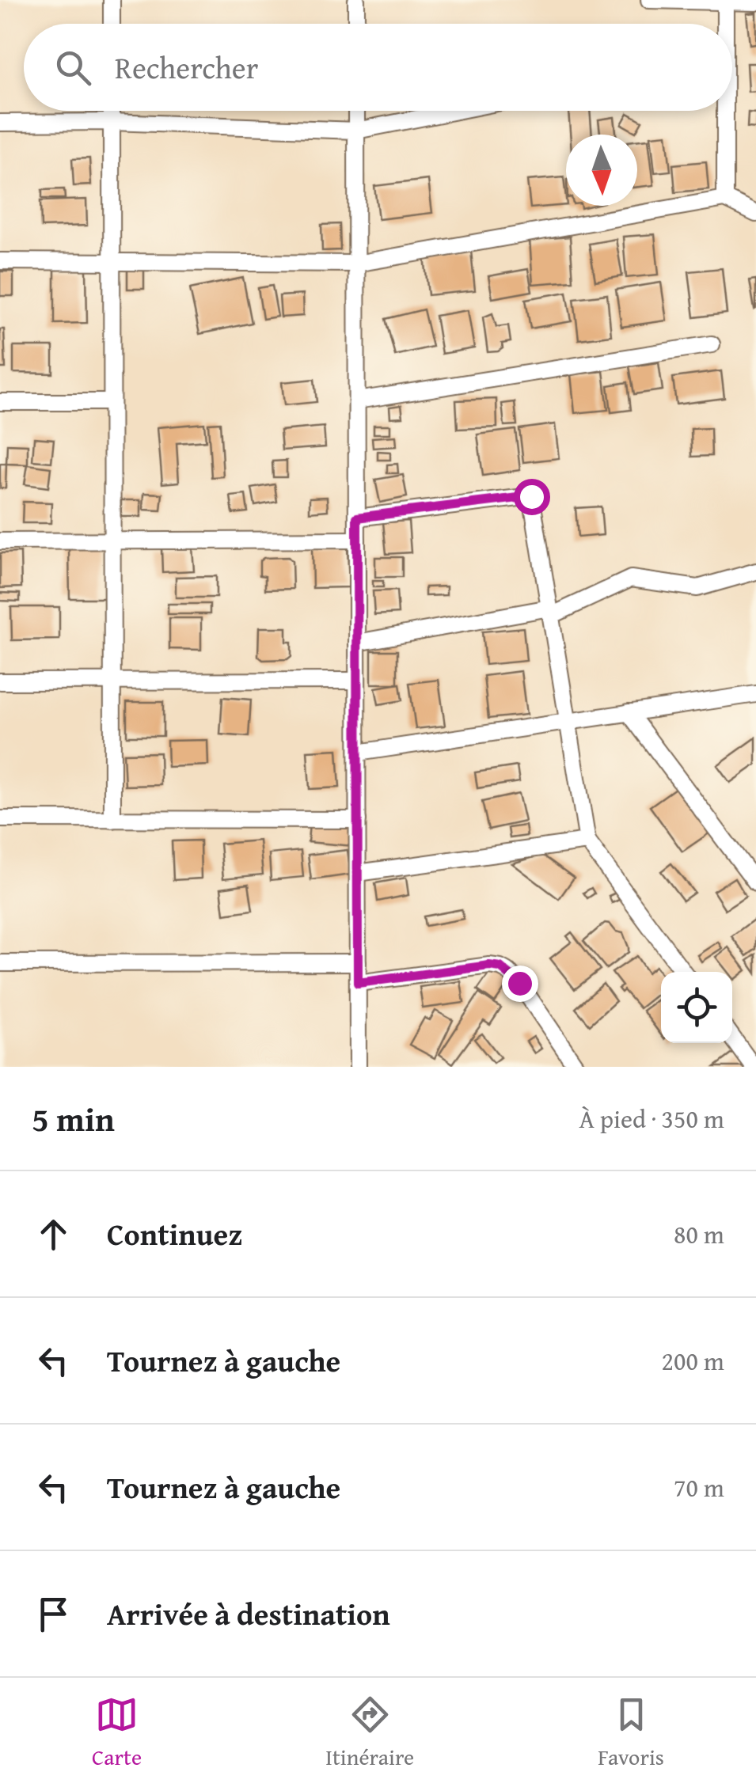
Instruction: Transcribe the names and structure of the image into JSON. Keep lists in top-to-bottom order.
{
  "north": "bottom",
  "page": {
    "search": "Rechercher",
    "heading": ["5 min", "À pied · 350 m"],
    "list": [
      ["Continuez", "80 m"],
      ["Tournez à gauche", "200 m"],
      ["Tournez à gauche", "70 m"],
      "Arrivée à destination"
    ],
    "nav": ["Carte", "Itinéraire", "Favoris"]
  }
}
